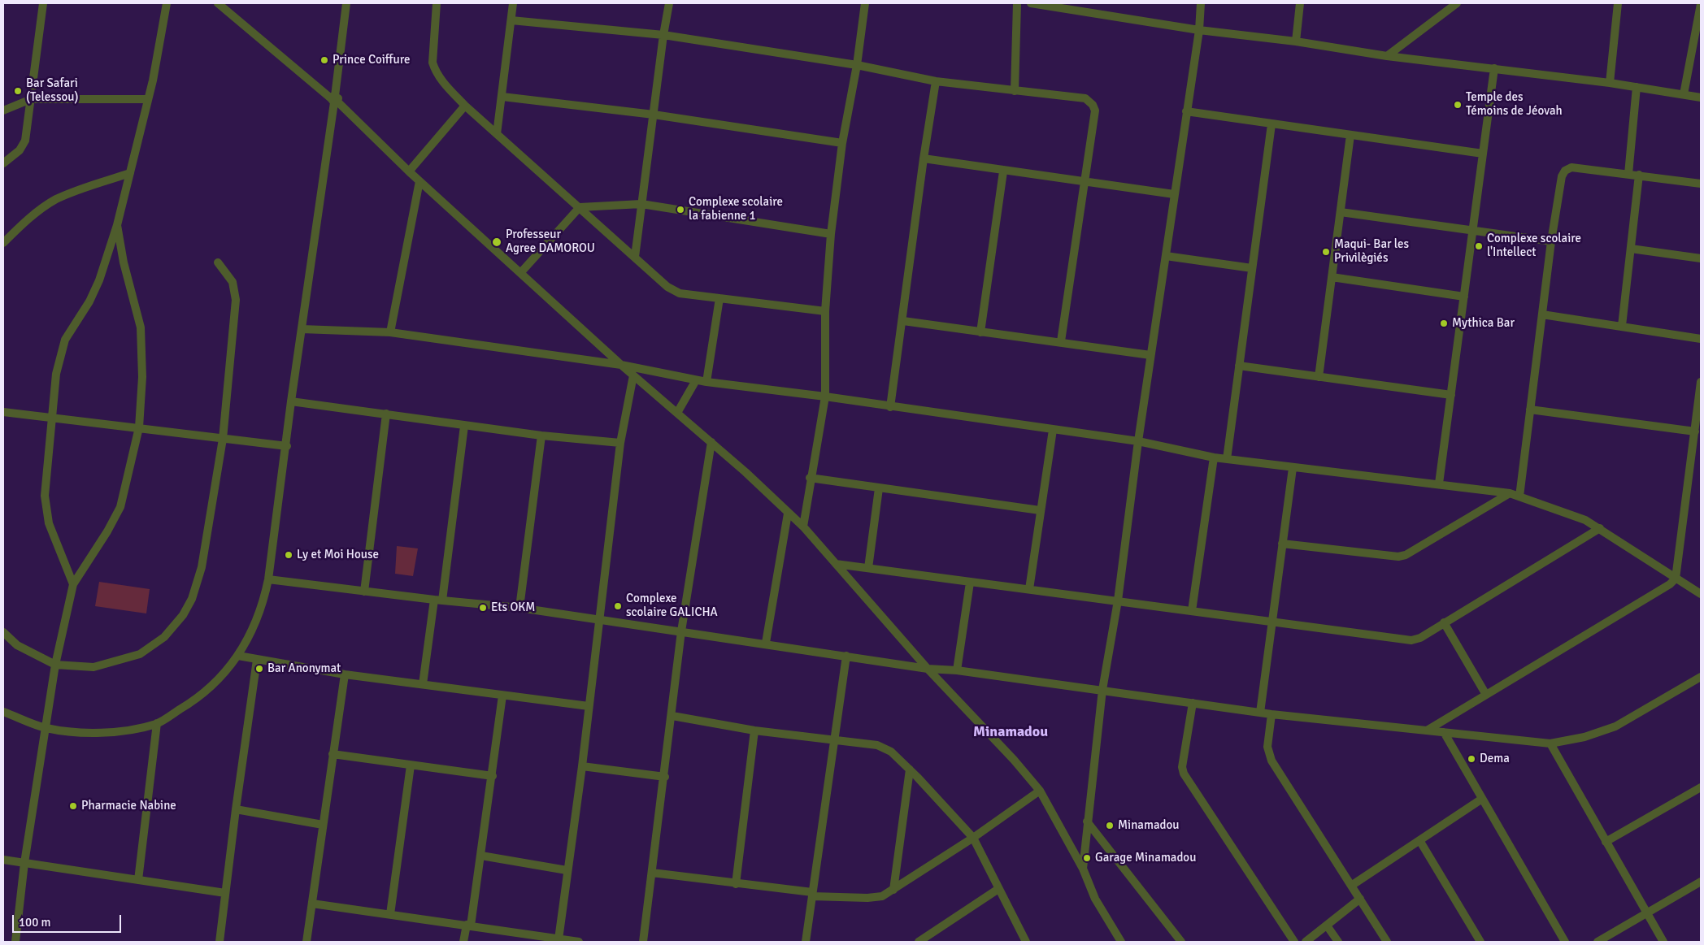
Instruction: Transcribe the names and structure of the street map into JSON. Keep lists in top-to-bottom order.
{
  "districts": ["Minamadou"],
  "places": [
    "Prince Coiffure",
    "Bar Safari (Telessou)",
    "Temple des Témoins de Jéovah",
    "Complexe scolaire la fabienne 1",
    "Professeur Agree DAMOROU",
    "Complexe scolaire l'Intellect",
    "Maqui- Bar les Privilègiés",
    "Mythica Bar",
    "Ly et Moi House",
    "Complexe scolaire GALICHA",
    "Ets OKM",
    "Bar Anonymat",
    "Dema",
    "Pharmacie Nabine",
    "Minamadou",
    "Garage Minamadou"
  ],
  "scale_bar": "100 m"
}
